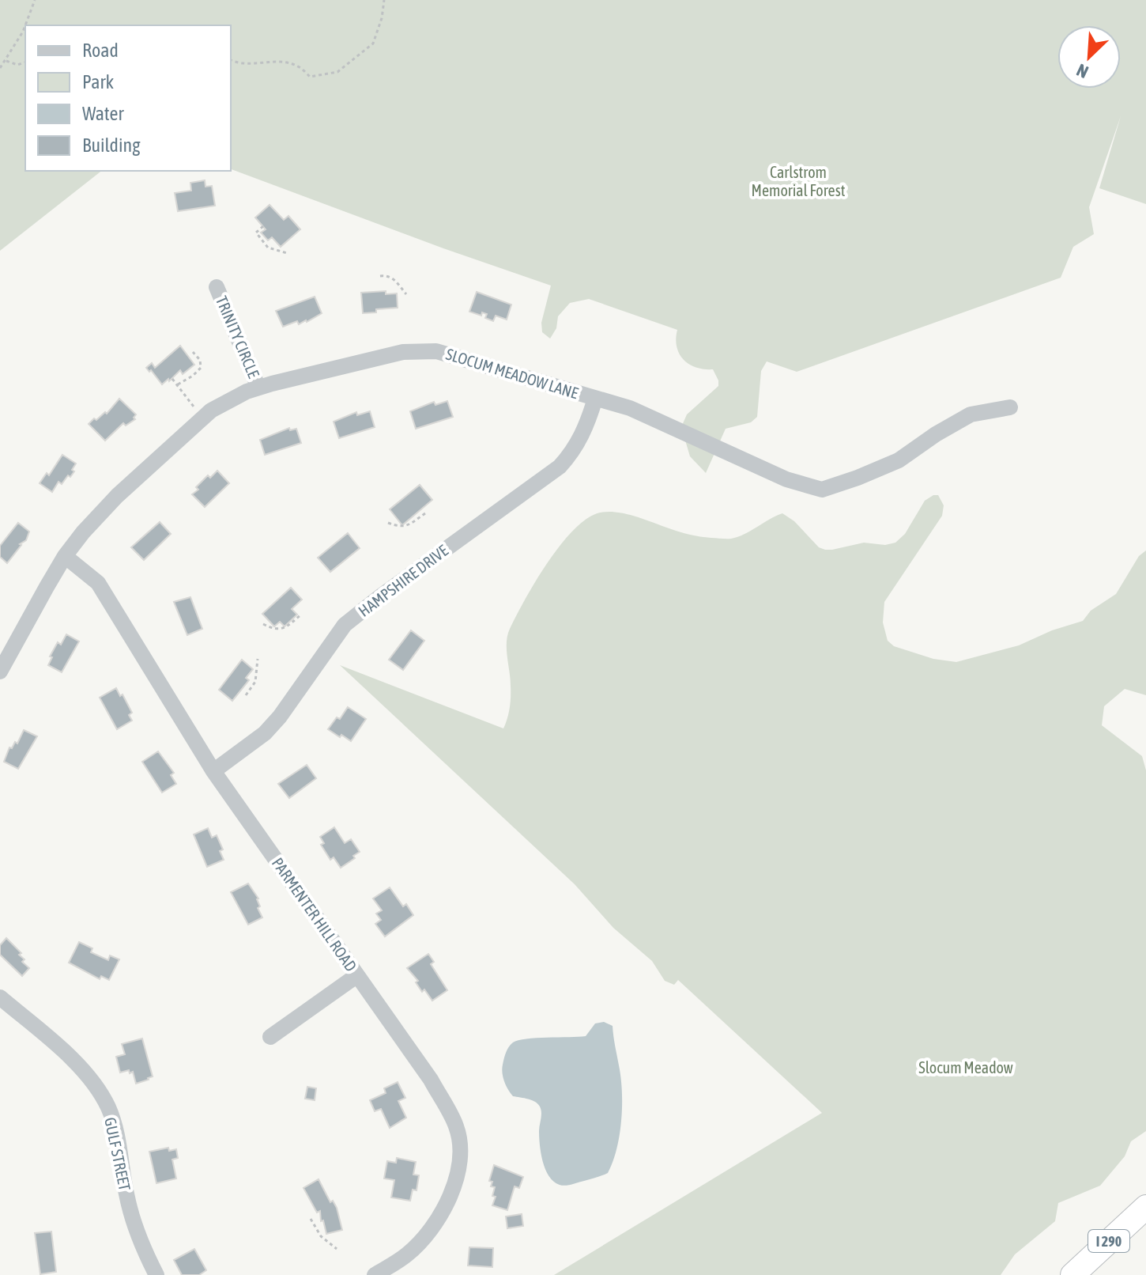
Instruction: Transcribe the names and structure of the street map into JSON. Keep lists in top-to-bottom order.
{
  "streets": {
    "highway": ["I 290"],
    "street": [
      "TRINITY CIRCLE",
      "SLOCUM MEADOW LANE",
      "HAMPSHIRE DRIVE",
      "PARMENTER HILL ROAD",
      "GULF STREET"
    ]
  },
  "crossings": [
    ["TRINITY CIRCLE", "SLOCUM MEADOW LANE"],
    ["SLOCUM MEADOW LANE", "HAMPSHIRE DRIVE"],
    ["SLOCUM MEADOW LANE", "PARMENTER HILL ROAD"],
    ["HAMPSHIRE DRIVE", "PARMENTER HILL ROAD"]
  ],
  "parks": ["Carlstrom Memorial Forest", "Slocum Meadow"],
  "legend": [
    "Road",
    "Park",
    "Water",
    "Building"
  ],
  "north": "bottom left"
}
